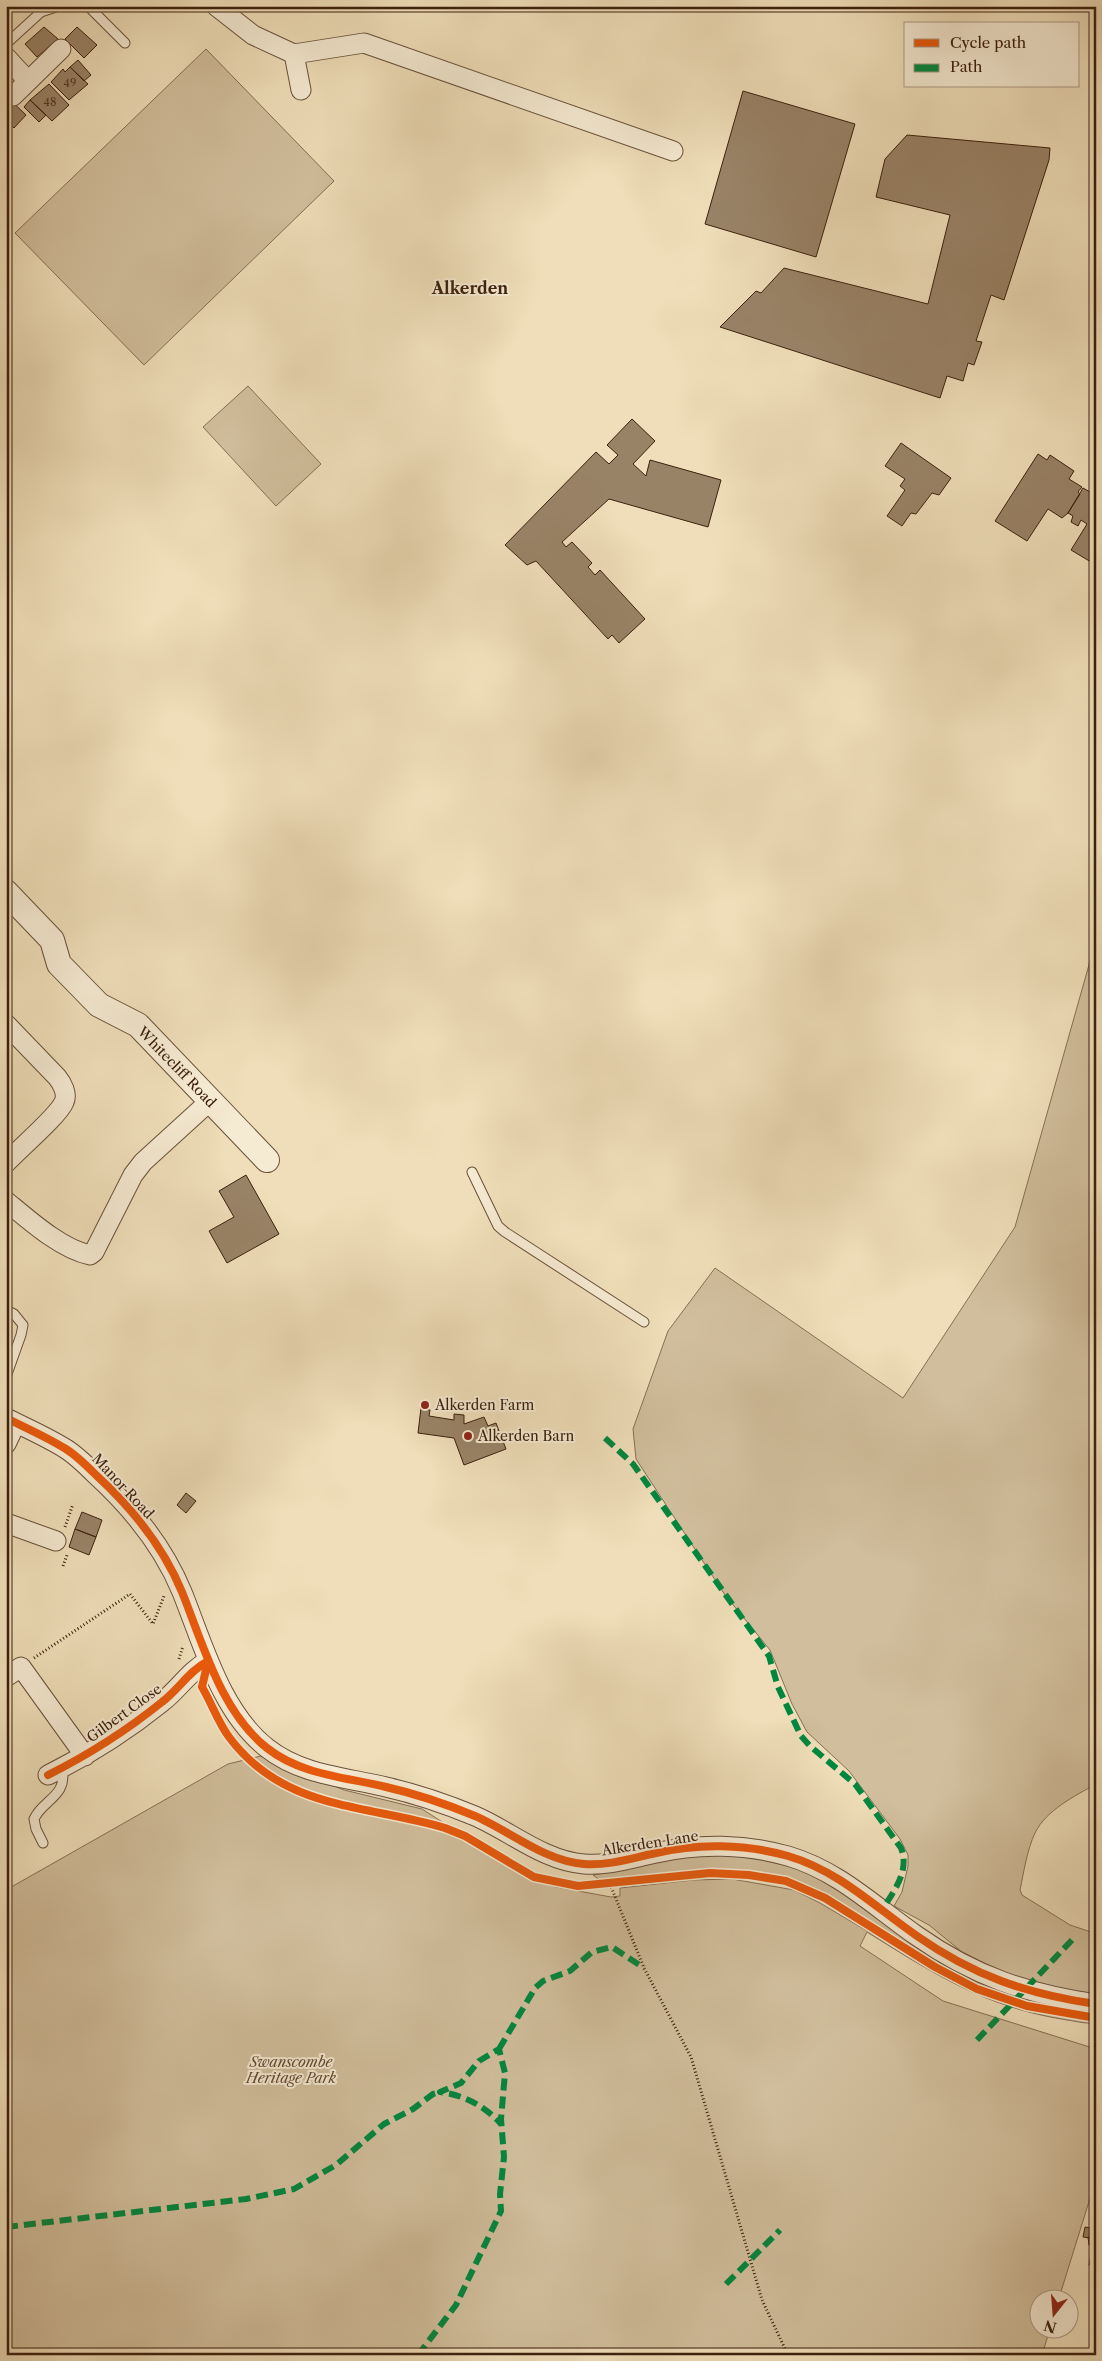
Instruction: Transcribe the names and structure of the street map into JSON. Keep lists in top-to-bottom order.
{
  "streets": {
    "street": [
      "Whitecliff Road",
      "Manor Road",
      "Gilbert Close",
      "Alkerden Lane"
    ]
  },
  "crossings": [
    ["Manor Road", "Gilbert Close"],
    ["Manor Road", "Alkerden Lane"],
    ["Gilbert Close", "Alkerden Lane"]
  ],
  "districts": ["Alkerden"],
  "parks": ["Swanscombe Heritage Park"],
  "places": ["Alkerden Farm", "Alkerden Barn"],
  "house_numbers": ["49", "48"],
  "legend": ["Cycle path", "Path"],
  "north": "bottom"
}
